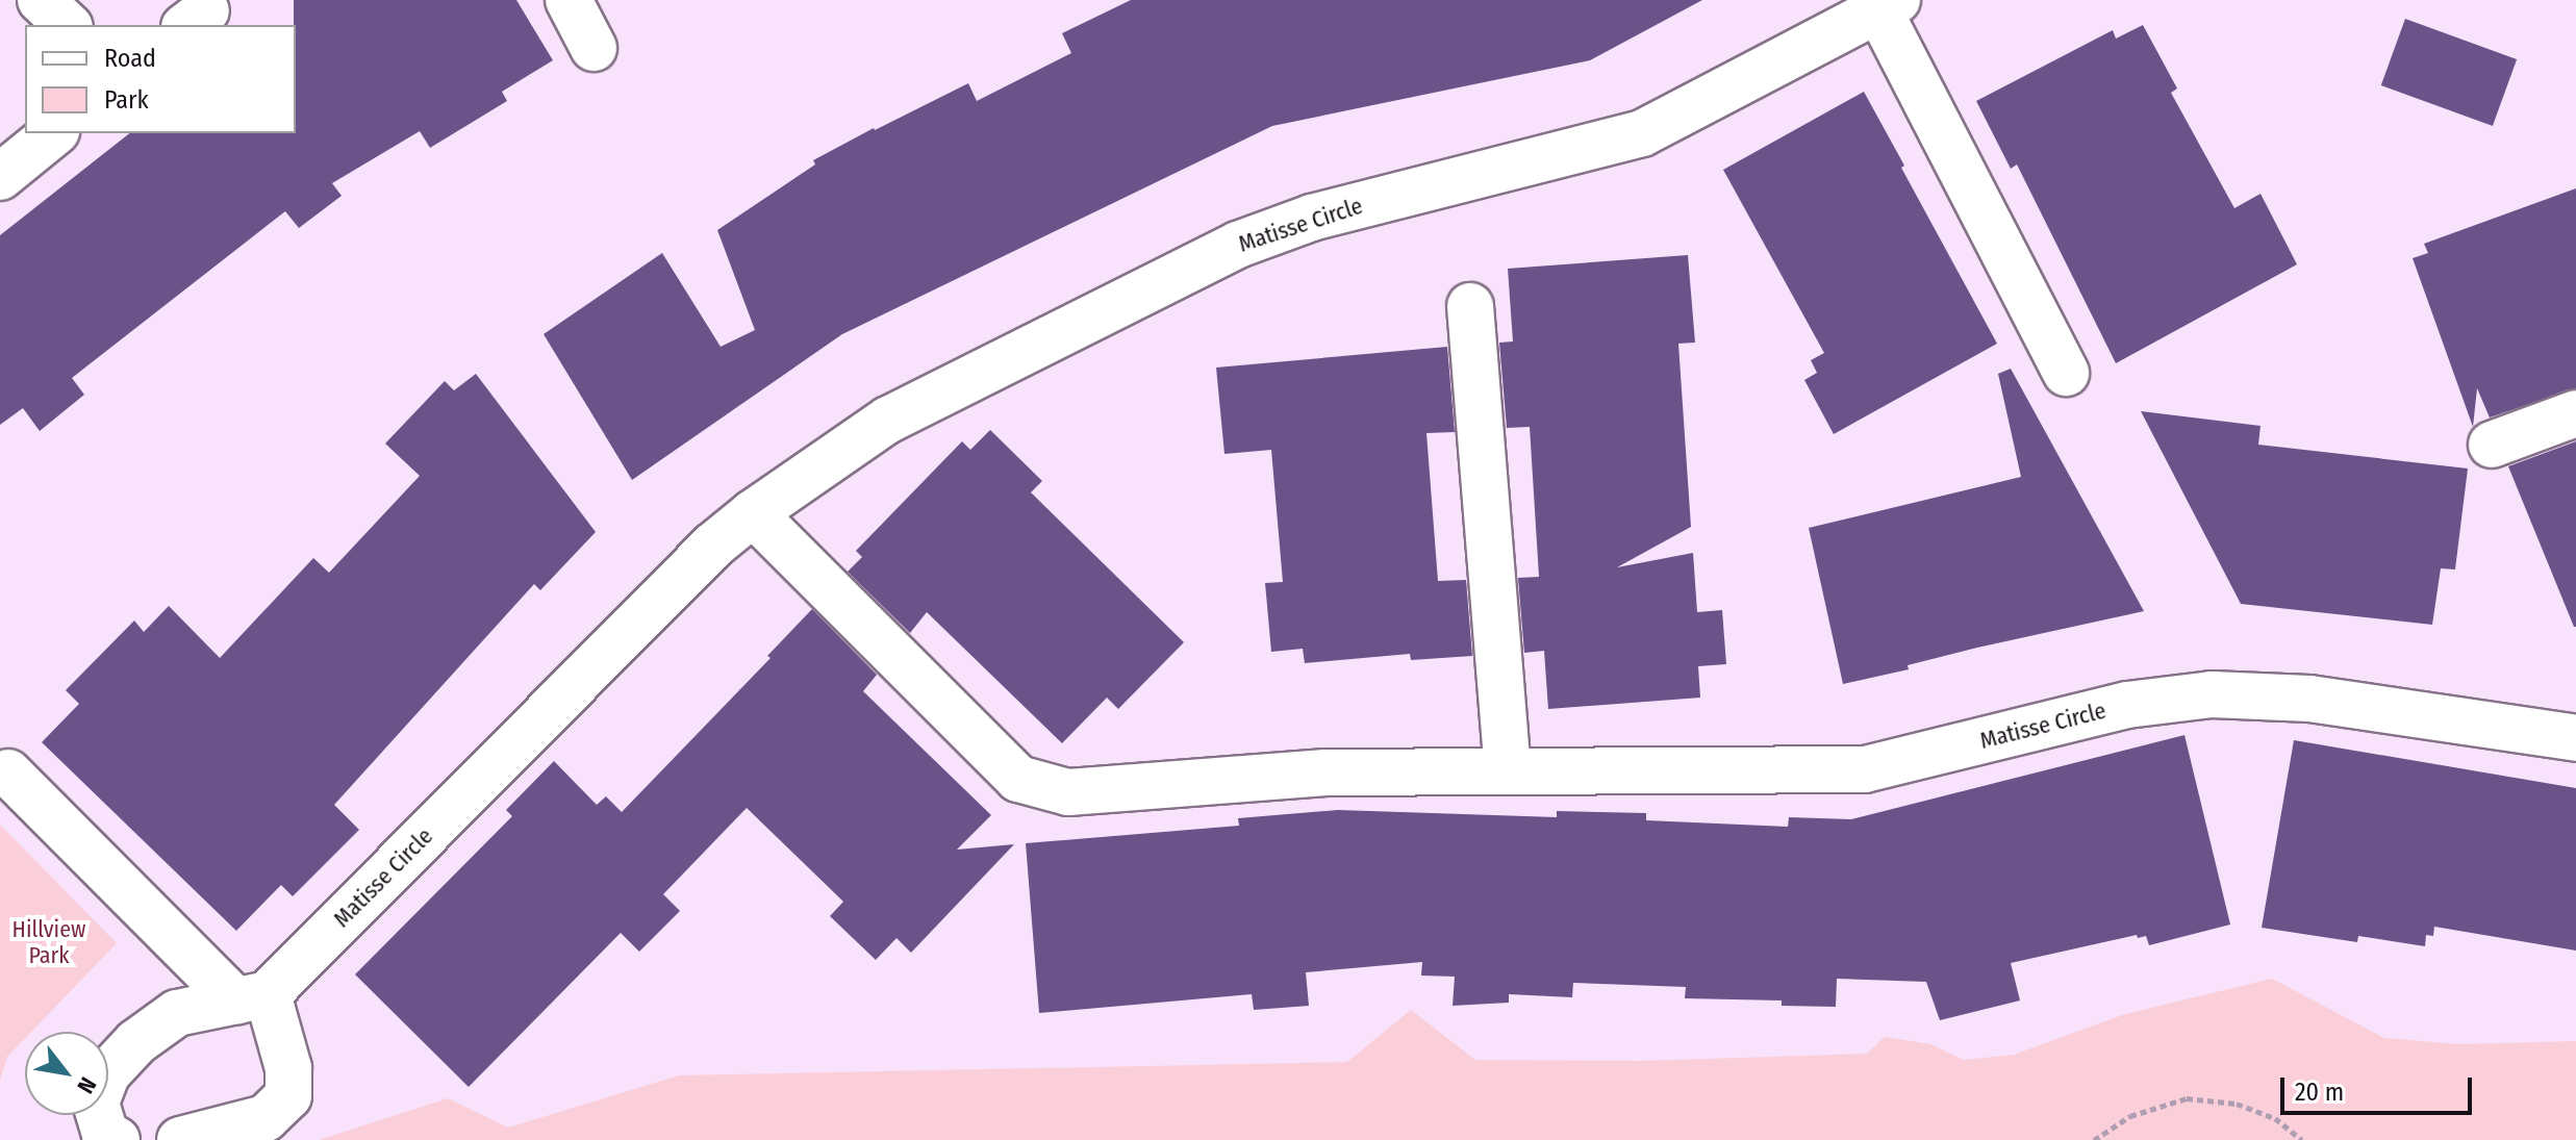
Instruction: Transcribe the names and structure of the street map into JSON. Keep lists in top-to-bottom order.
{
  "streets": {
    "street": ["Matisse Circle"]
  },
  "parks": ["Hillview Park"],
  "legend": ["Road", "Park"],
  "scale_bar": "20 m",
  "north": "bottom right"
}
